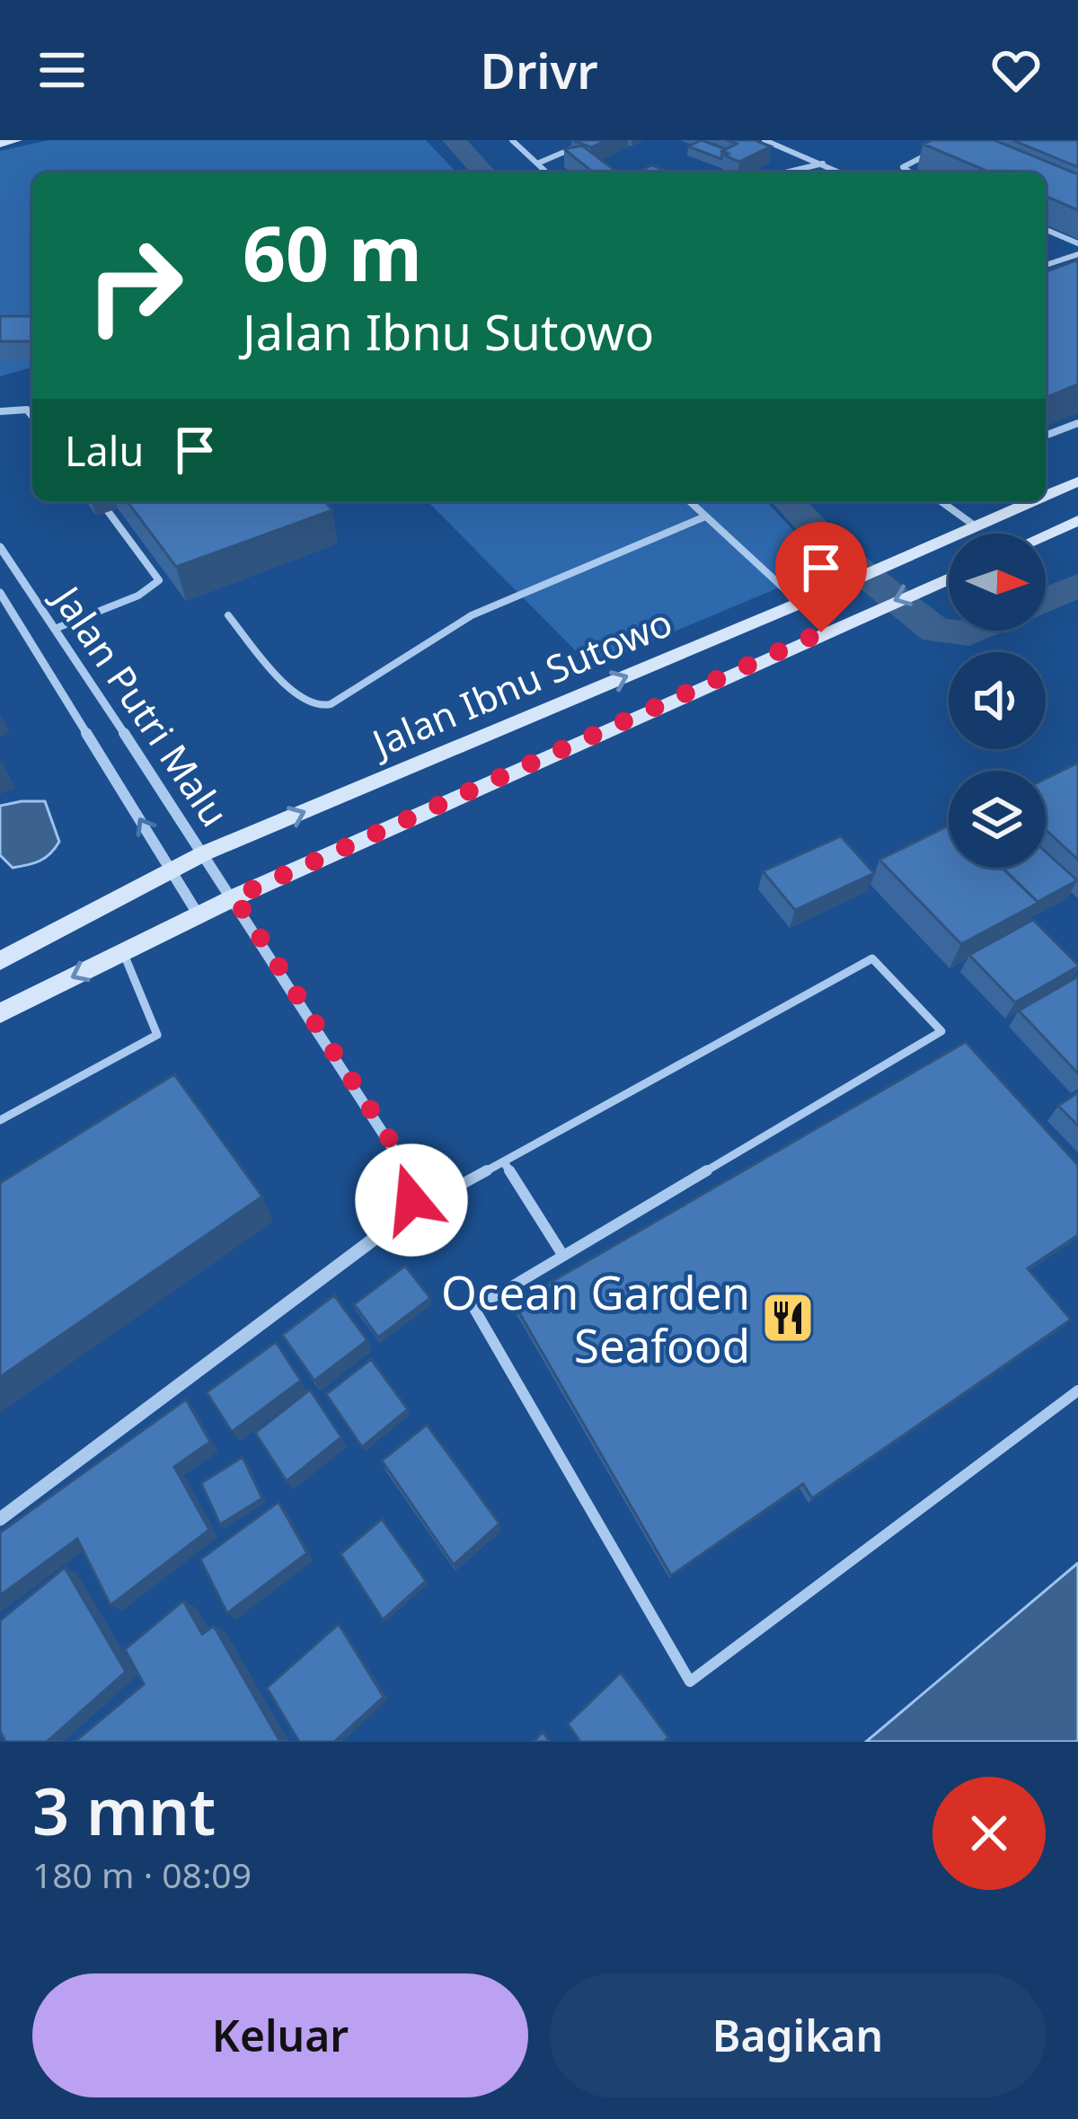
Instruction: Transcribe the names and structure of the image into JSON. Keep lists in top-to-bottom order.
{
  "streets": {
    "main road": ["Jalan Ibnu Sutowo"],
    "street": ["Jalan Putri Malu"]
  },
  "crossings": [
    ["Jalan Ibnu Sutowo", "Jalan Putri Malu"]
  ],
  "places": {
    "restaurant": ["Ocean Garden Seafood"]
  },
  "north": "right",
  "page": {
    "header": "Drivr",
    "turn": ["60 m", "Jalan Ibnu Sutowo"],
    "then": "Lalu",
    "heading": ["3 mnt", "180 m · 08:09"],
    "buttons": ["Keluar", "Bagikan"]
  }
}
